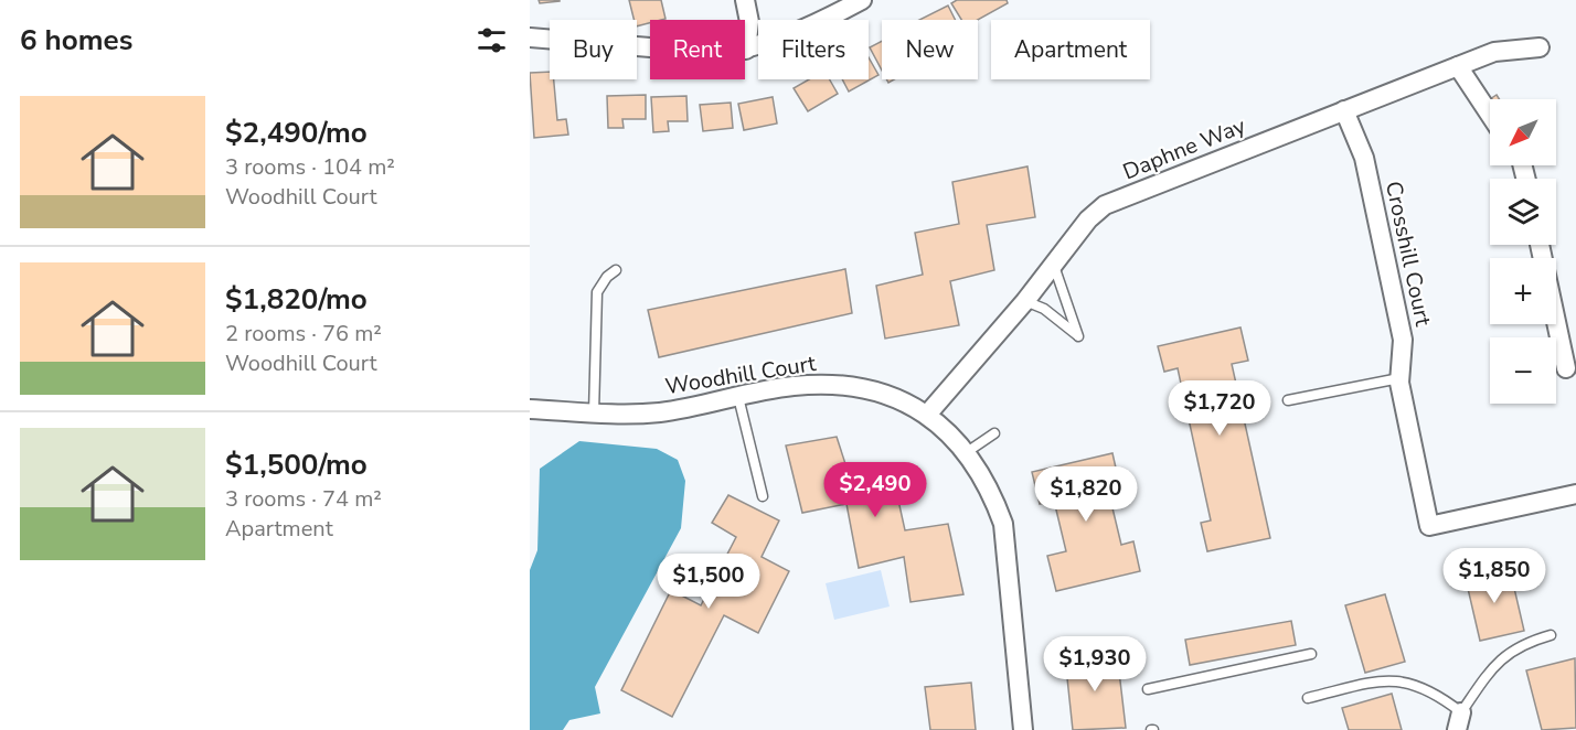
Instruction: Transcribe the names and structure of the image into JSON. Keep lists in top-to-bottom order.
{
  "streets": {
    "street": ["Daphne Way", "Crosshill Court", "Woodhill Court"]
  },
  "crossings": [
    ["Daphne Way", "Crosshill Court"],
    ["Daphne Way", "Woodhill Court"]
  ],
  "north": "bottom left",
  "page": {
    "heading": "6 homes",
    "chip": [
      "Buy",
      "Rent",
      "Filters",
      "New",
      "Apartment"
    ],
    "list": [
      {
        "name": "$2,490/mo",
        "note": "3 rooms · 104 m² · Woodhill Court"
      },
      {
        "name": "$1,820/mo",
        "note": "2 rooms · 76 m² · Woodhill Court"
      },
      {
        "name": "$1,500/mo",
        "note": "3 rooms · 74 m² · Apartment"
      }
    ],
    "map_buttons": ["+", "−"],
    "price": [
      "$1,720",
      "$2,490",
      "$1,820",
      "$1,850",
      "$1,500",
      "$1,930"
    ]
  }
}
